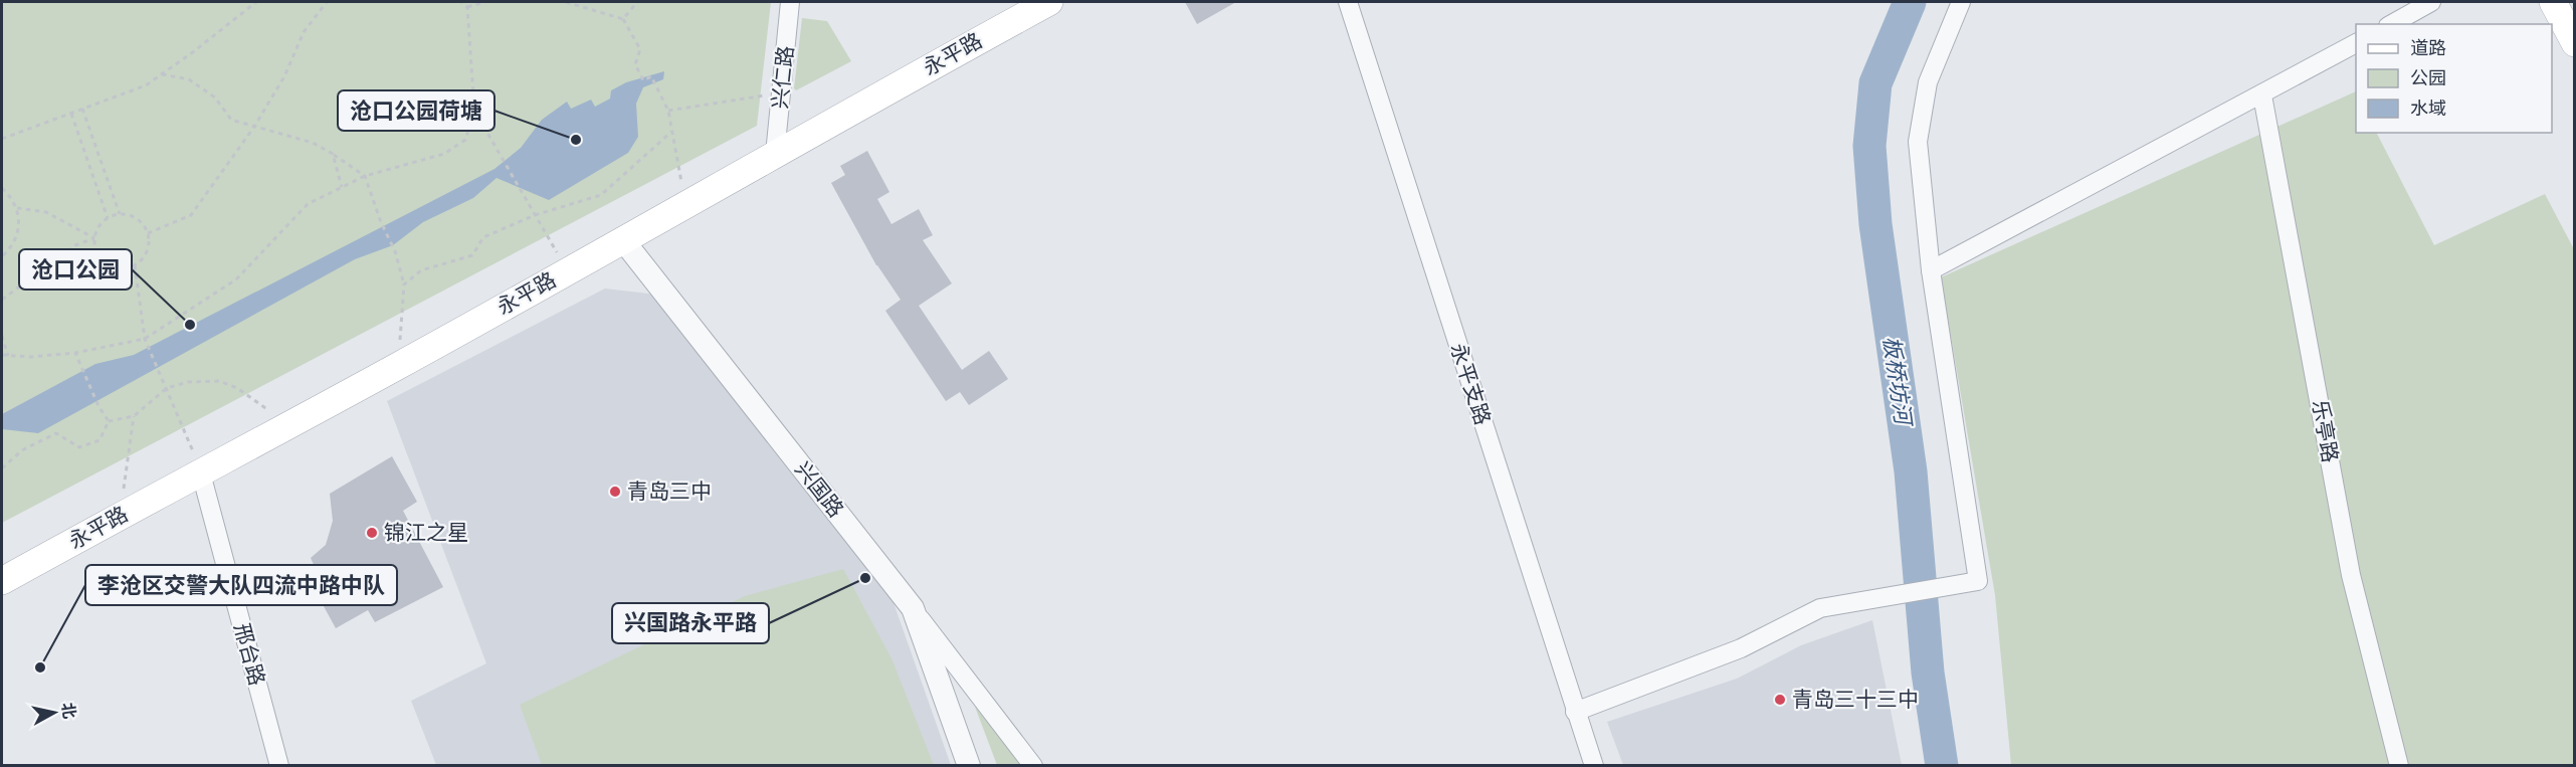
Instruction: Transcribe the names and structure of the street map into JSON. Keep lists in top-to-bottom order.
{
  "streets": {
    "main road": ["永平路"],
    "street": [
      "兴仁路",
      "永平支路",
      "乐亭路",
      "兴国路",
      "邢台路"
    ]
  },
  "crossings": [
    ["永平路", "兴仁路"],
    ["永平路", "兴国路"],
    ["永平路", "邢台路"]
  ],
  "water": ["板桥坊河"],
  "places": [
    "沧口公园荷塘",
    "沧口公园",
    "青岛三中",
    "锦江之星",
    "兴国路永平路",
    "李沧区交警大队四流中路中队",
    "青岛三十三中"
  ],
  "legend": ["道路", "公园", "水域"],
  "north": "right"
}
